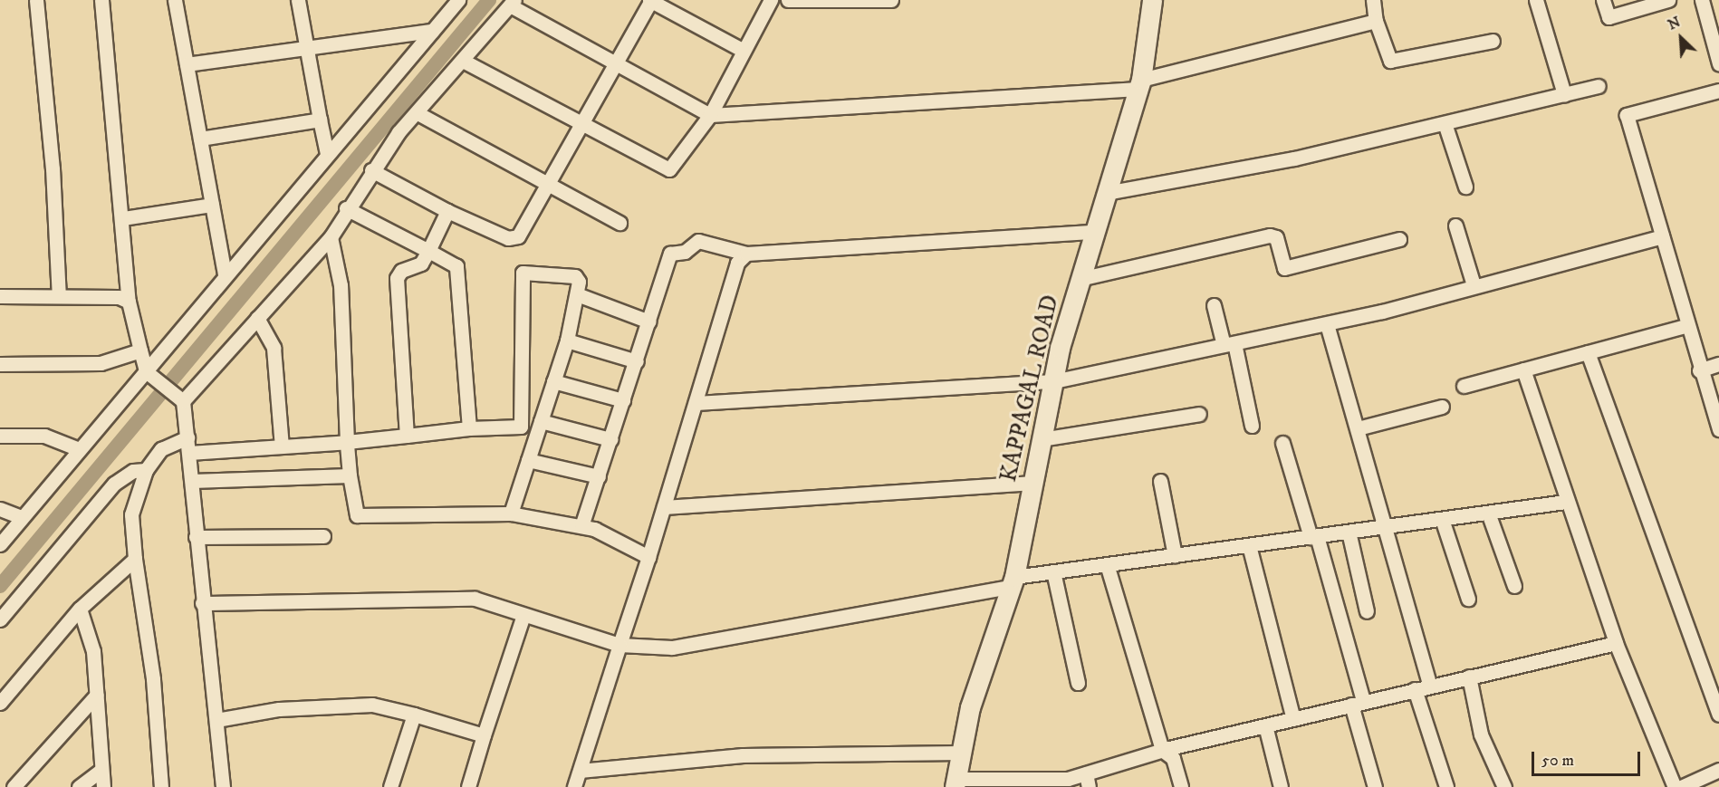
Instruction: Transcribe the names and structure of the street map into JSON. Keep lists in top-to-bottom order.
{
  "streets": {
    "main road": ["KAPPAGAL ROAD"]
  },
  "scale_bar": "50 m",
  "north": "top left"
}
